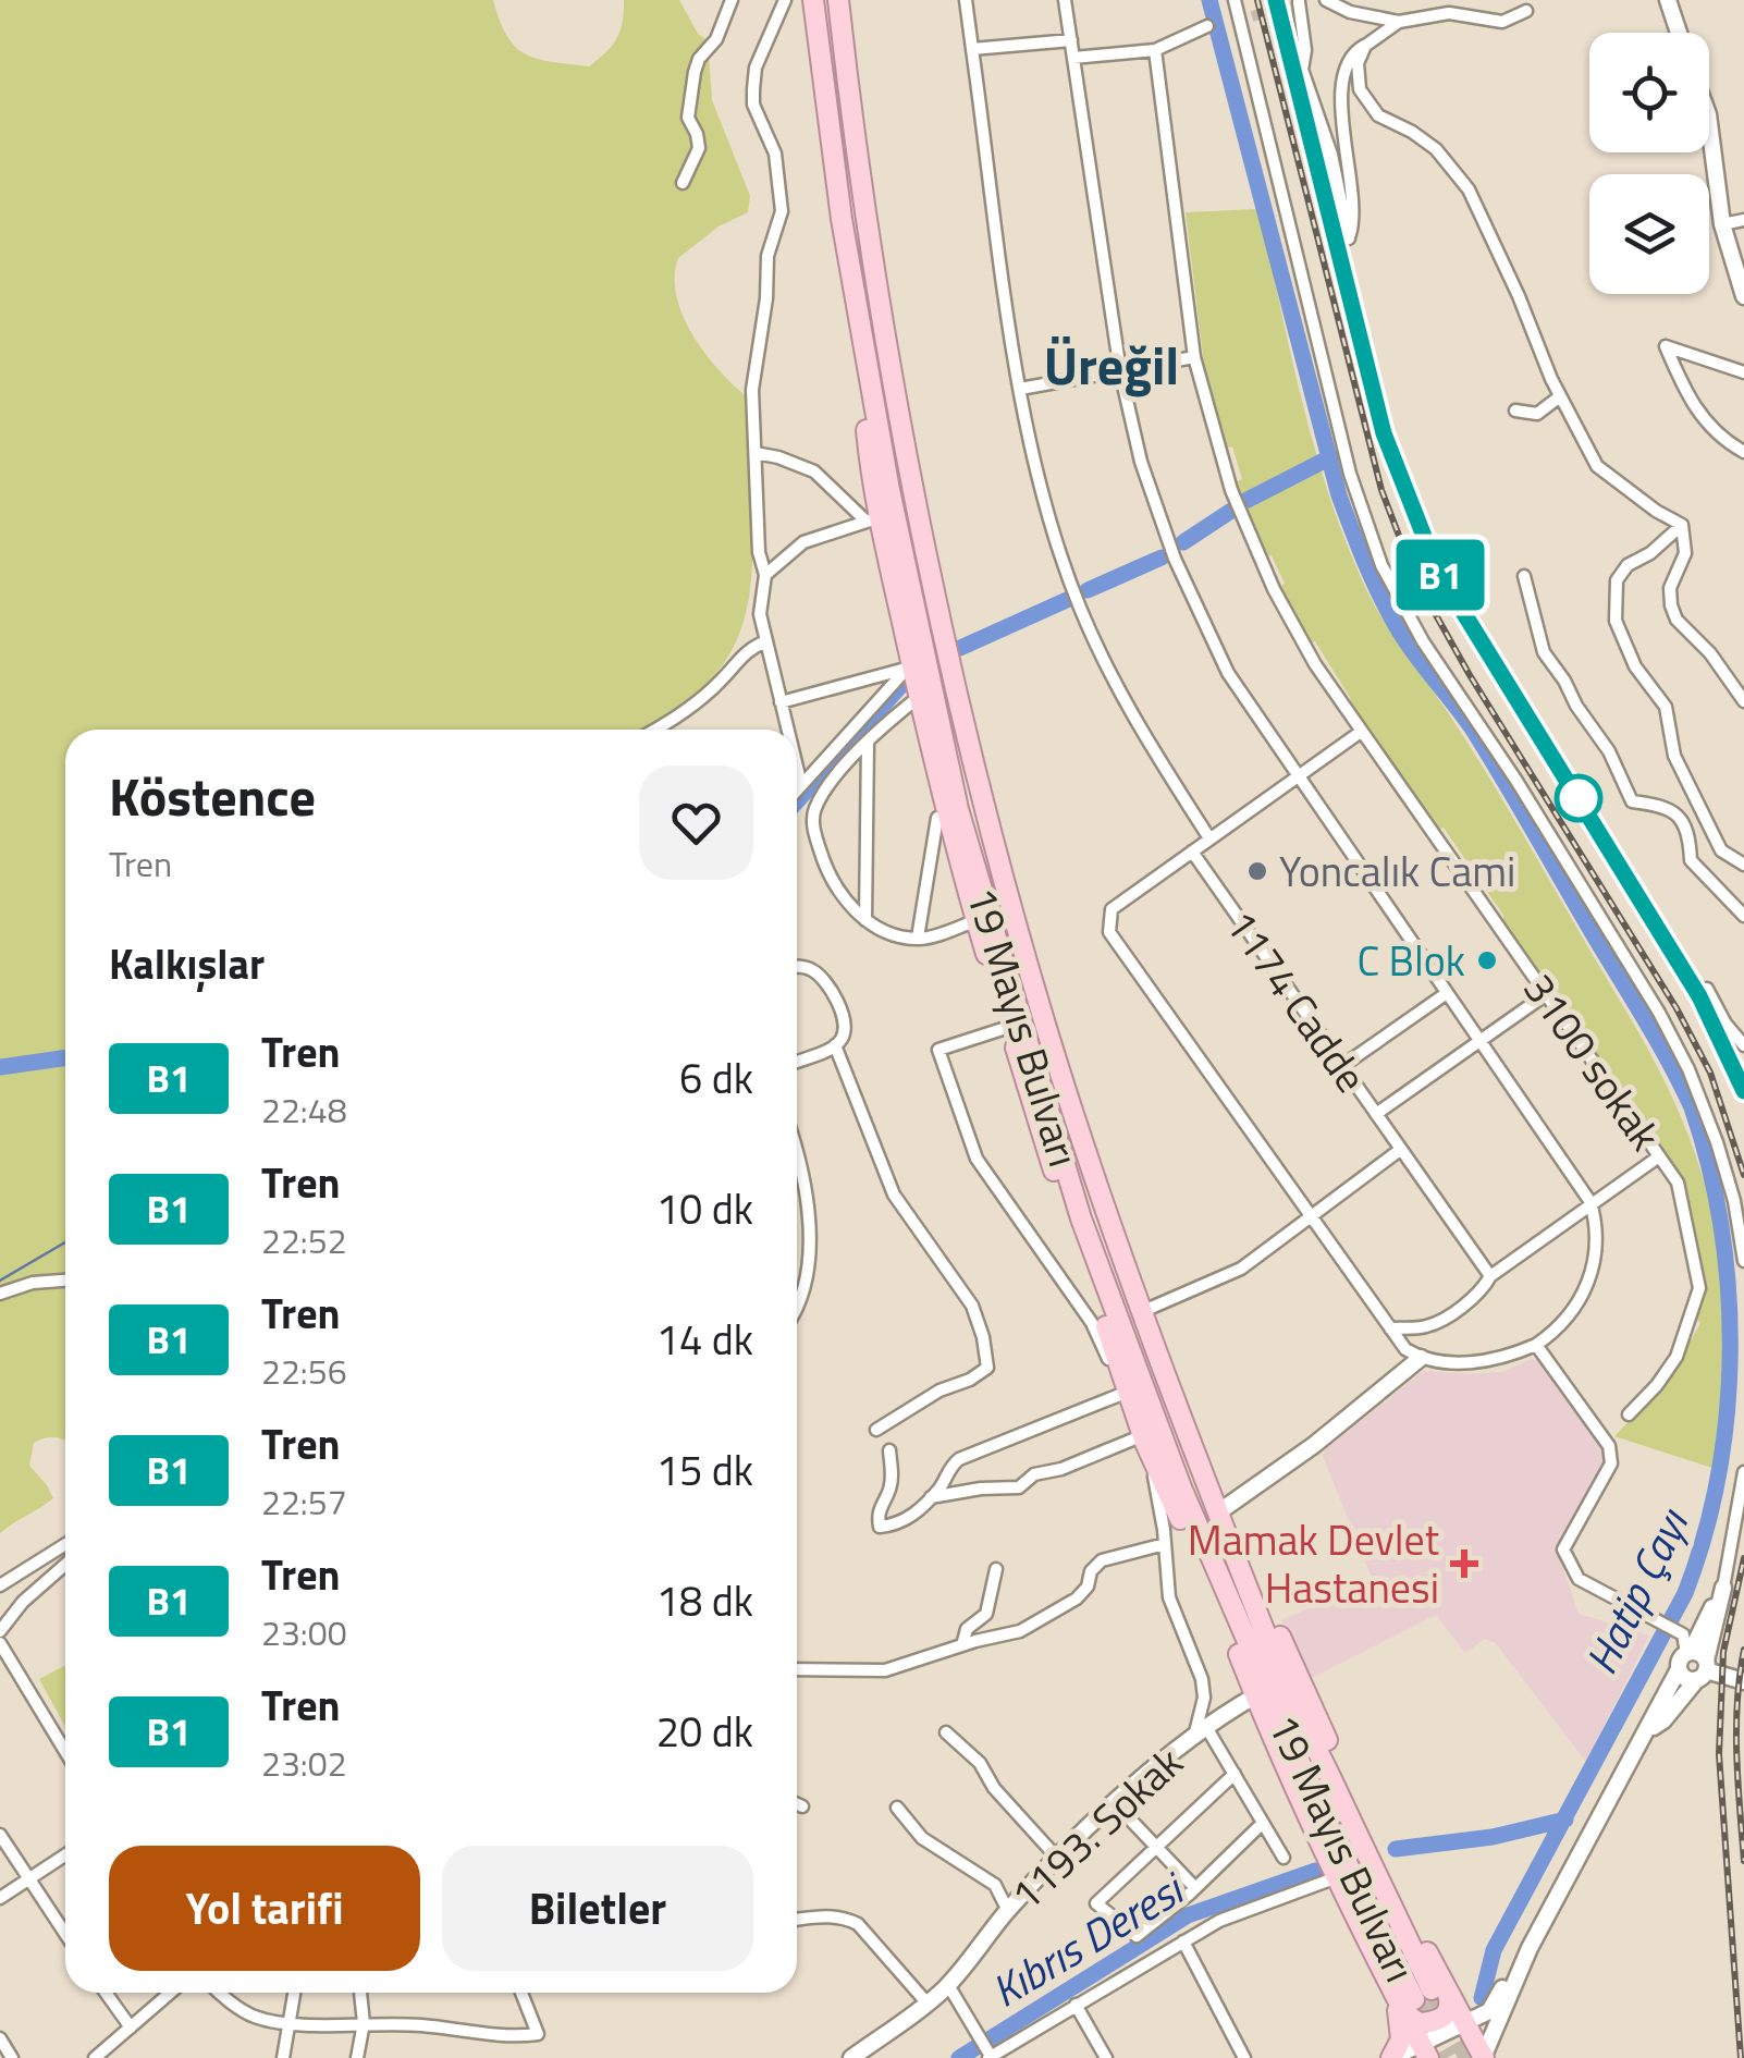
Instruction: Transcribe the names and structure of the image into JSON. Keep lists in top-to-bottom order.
{
  "streets": {
    "highway": ["19 Mayıs Bulvarı"],
    "street": ["1174 Cadde", "3100 sokak", "1193. Sokak"]
  },
  "districts": ["Üreğil"],
  "water": ["Hatip Çayı", "Kıbrıs Deresi"],
  "places": {
    "other": ["Yoncalık Cami", "C Blok"],
    "health": ["Mamak Devlet Hastanesi"]
  },
  "page": {
    "on_map": "B1",
    "heading": [
      ["Köstence", "Tren"],
      "Kalkışlar"
    ],
    "list": [
      {
        "mark": "B1",
        "name": "Tren",
        "note": "22:48",
        "value": "6 dk"
      },
      {
        "mark": "B1",
        "name": "Tren",
        "note": "22:52",
        "value": "10 dk"
      },
      {
        "mark": "B1",
        "name": "Tren",
        "note": "22:56",
        "value": "14 dk"
      },
      {
        "mark": "B1",
        "name": "Tren",
        "note": "22:57",
        "value": "15 dk"
      },
      {
        "mark": "B1",
        "name": "Tren",
        "note": "23:00",
        "value": "18 dk"
      },
      {
        "mark": "B1",
        "name": "Tren",
        "note": "23:02",
        "value": "20 dk"
      }
    ],
    "buttons": ["Yol tarifi", "Biletler"]
  }
}
